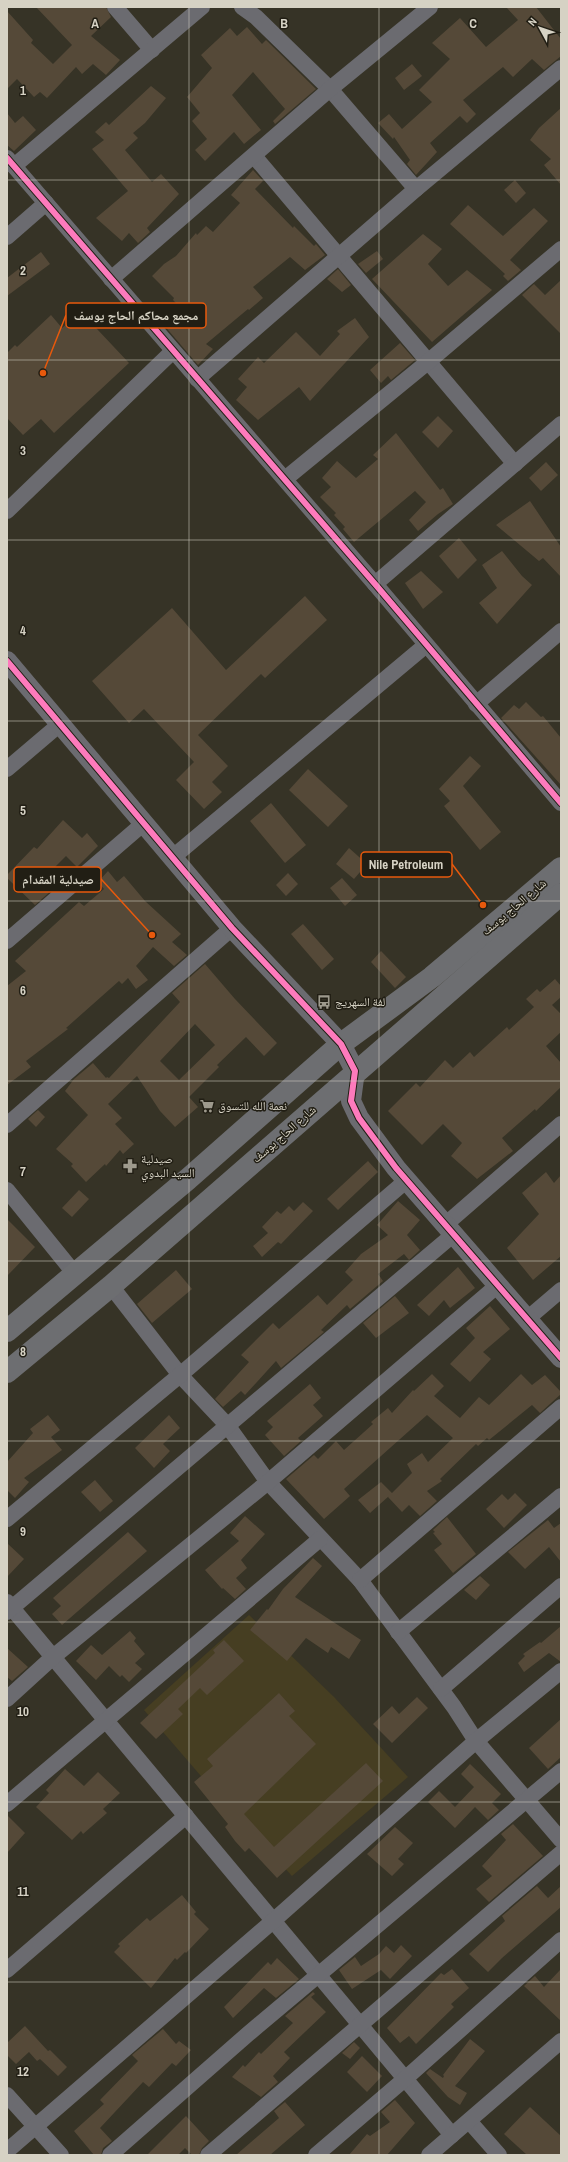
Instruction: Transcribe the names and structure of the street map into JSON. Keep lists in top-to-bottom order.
{
  "streets": {
    "main road": ["شارع الحاج يوسف"]
  },
  "places": {
    "other": ["مجمع محاكم الحاج يوسف", "Nile Petroleum", "صيدلية المقدام"],
    "bus stop": ["لفة السهريج"],
    "supermarket": ["نعمة الله للتسوق"],
    "pharmacy": ["صيدلية السيد البدوي"]
  },
  "north": "top left",
  "grid": {
    "columns": ["A", "B", "C"],
    "rows": [
      "1",
      "2",
      "3",
      "4",
      "5",
      "6",
      "7",
      "8",
      "9",
      "10",
      "11",
      "12"
    ]
  }
}
